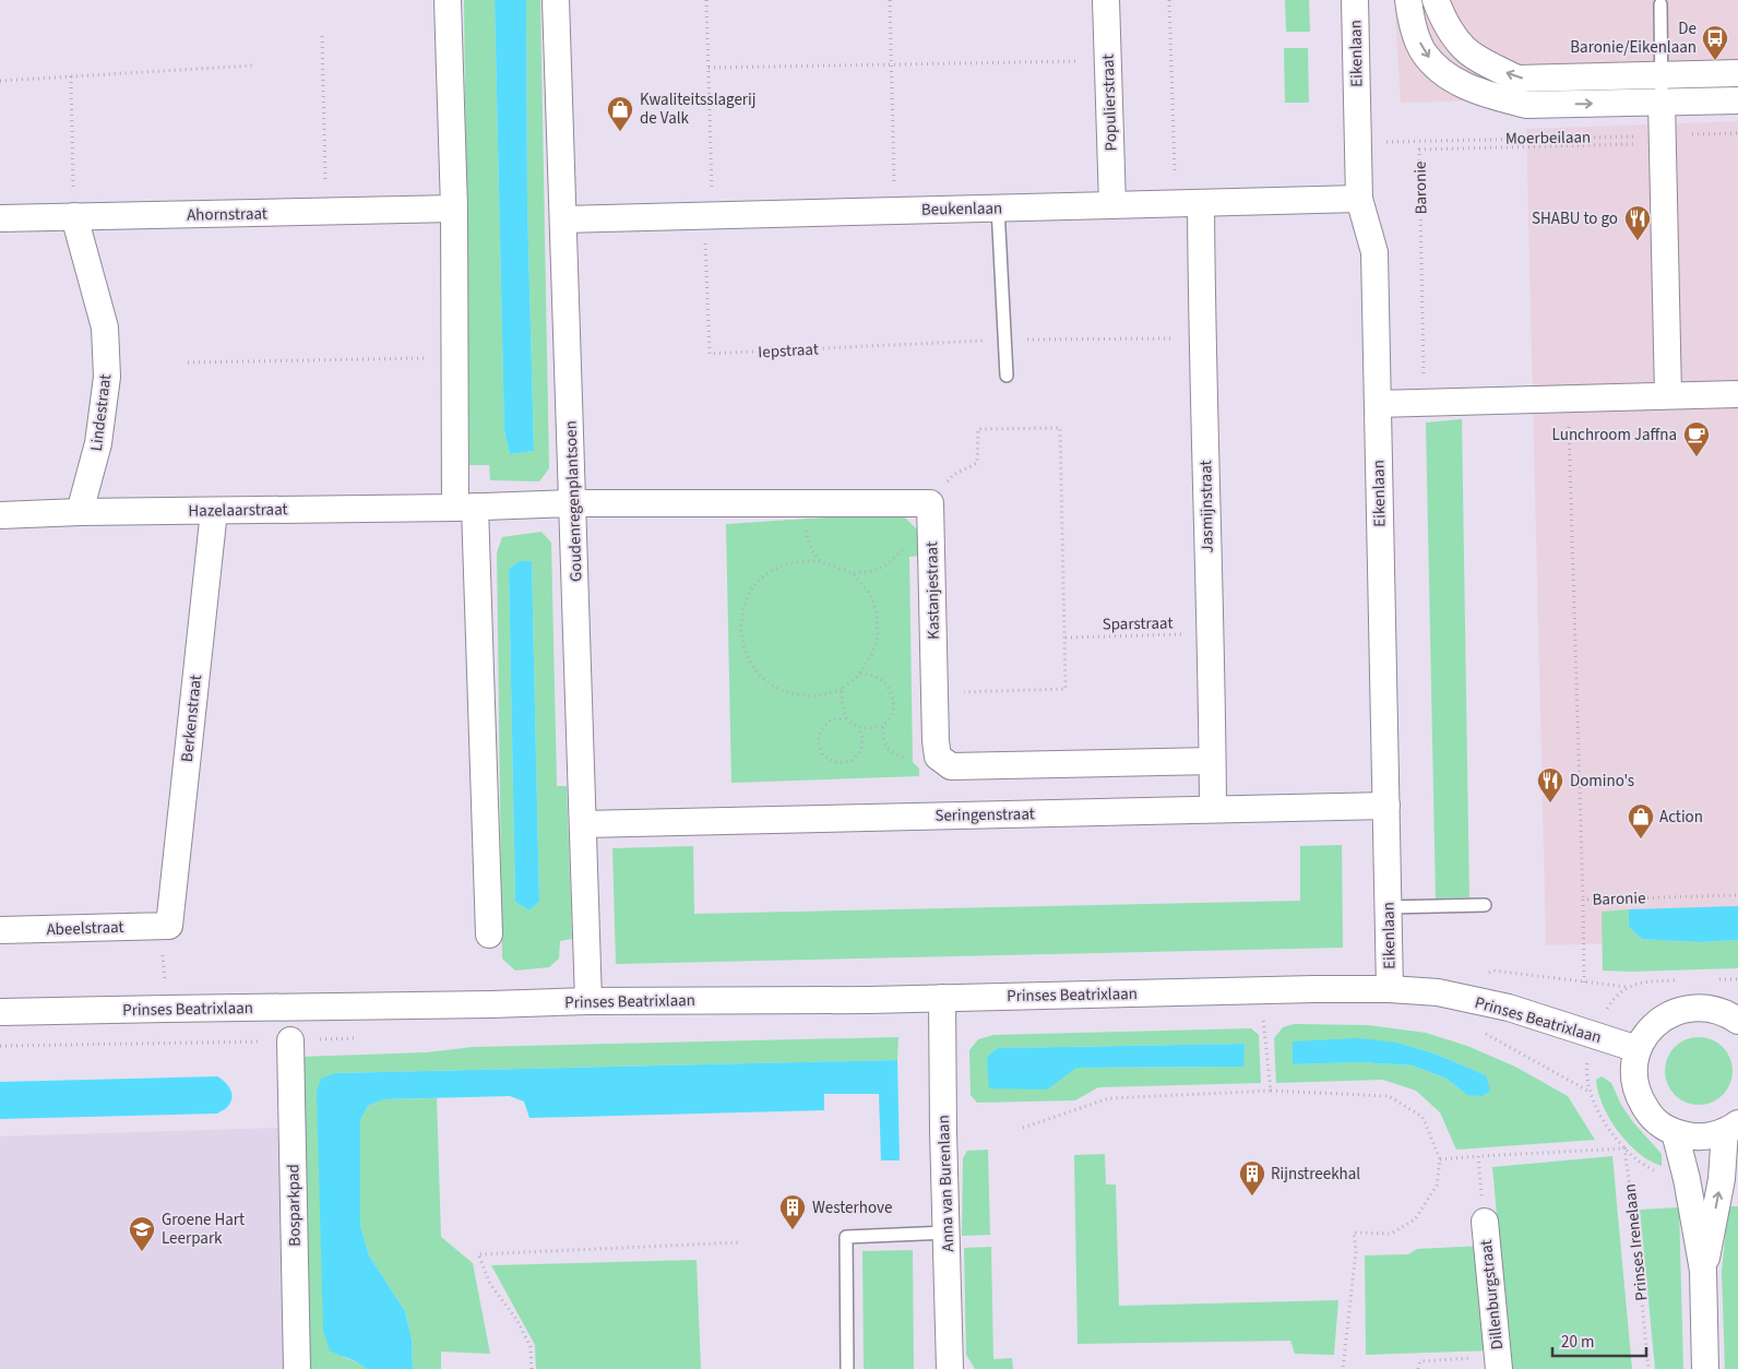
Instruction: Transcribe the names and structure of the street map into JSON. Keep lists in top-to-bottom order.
{
  "streets": {
    "street": [
      "Eikenlaan",
      "Populierstraat",
      "Moerbeilaan",
      "Beukenlaan",
      "Ahornstraat",
      "Lindestraat",
      "Goudenregenplantsoen",
      "Jasmijnstraat",
      "Hazelaarstraat",
      "Kastanjestraat",
      "Berkenstraat",
      "Seringenstraat",
      "Abeelstraat",
      "Prinses Beatrixlaan",
      "Anna van Burenlaan",
      "Bosparkpad",
      "Dillenburgstraat"
    ],
    "path": [
      "Baronie",
      "Iepstraat",
      "Sparstraat",
      "Prinses Irenelaan"
    ]
  },
  "crossings": [
    ["Eikenlaan", "Moerbeilaan"],
    ["Eikenlaan", "Beukenlaan"],
    ["Eikenlaan", "Seringenstraat"],
    ["Eikenlaan", "Prinses Beatrixlaan"],
    ["Populierstraat", "Beukenlaan"],
    ["Moerbeilaan", "Baronie"],
    ["Baronie", "Prinses Beatrixlaan"],
    ["Beukenlaan", "Iepstraat"],
    ["Beukenlaan", "Goudenregenplantsoen"],
    ["Beukenlaan", "Jasmijnstraat"],
    ["Ahornstraat", "Lindestraat"],
    ["Iepstraat", "Jasmijnstraat"],
    ["Lindestraat", "Hazelaarstraat"],
    ["Goudenregenplantsoen", "Hazelaarstraat"],
    ["Goudenregenplantsoen", "Seringenstraat"],
    ["Goudenregenplantsoen", "Prinses Beatrixlaan"],
    ["Jasmijnstraat", "Sparstraat"],
    ["Jasmijnstraat", "Seringenstraat"],
    ["Hazelaarstraat", "Berkenstraat"],
    ["Berkenstraat", "Abeelstraat"],
    ["Prinses Beatrixlaan", "Anna van Burenlaan"]
  ],
  "places": {
    "bus stop": ["De Baronie/Eikenlaan"],
    "shop": ["Kwaliteitsslagerij de Valk", "Action"],
    "restaurant": ["SHABU to go", "Domino's"],
    "cafe": ["Lunchroom Jaffna"],
    "building": ["Rijnstreekhal", "Westerhove"],
    "school or university": ["Groene Hart Leerpark"]
  },
  "scale_bar": "20 m"
}
